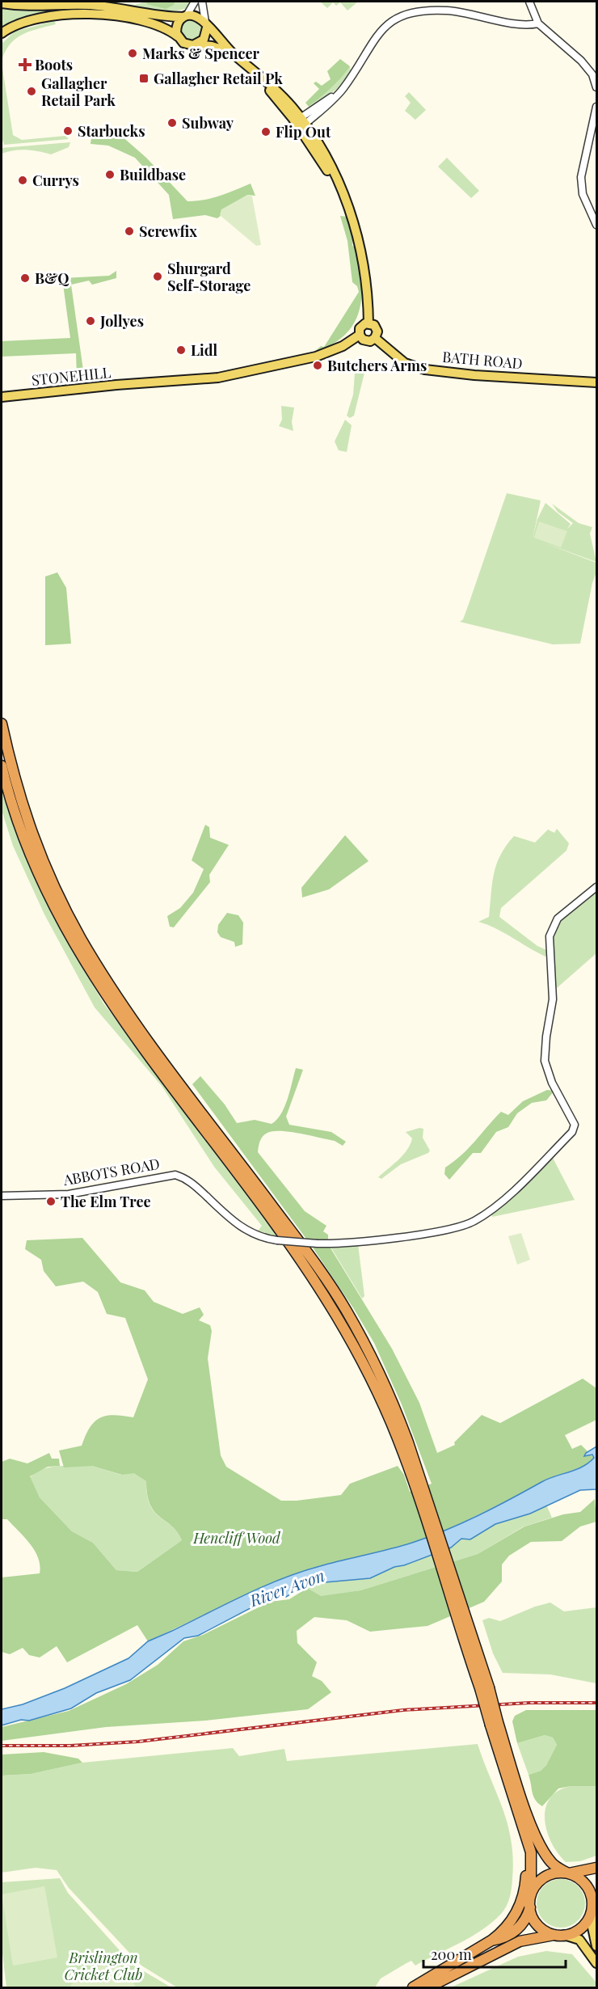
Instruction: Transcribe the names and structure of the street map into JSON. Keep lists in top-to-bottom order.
{
  "streets": {
    "main road": ["BATH ROAD", "STONEHILL"],
    "street": ["ABBOTS ROAD"]
  },
  "crossings": [
    ["BATH ROAD", "STONEHILL"]
  ],
  "water": ["River Avon"],
  "parks": ["Hencliff Wood", "Brislington Cricket Club"],
  "places": {
    "other": [
      "Marks & Spencer",
      "Gallagher Retail Park",
      "Subway",
      "Starbucks",
      "Flip Out",
      "Buildbase",
      "Currys",
      "Screwfix",
      "Shurgard Self-Storage",
      "B&Q",
      "Jollyes",
      "Lidl",
      "Butchers Arms",
      "The Elm Tree"
    ],
    "health": ["Boots"],
    "transit": ["Gallagher Retail Pk"]
  },
  "scale_bar": "200 m"
}
